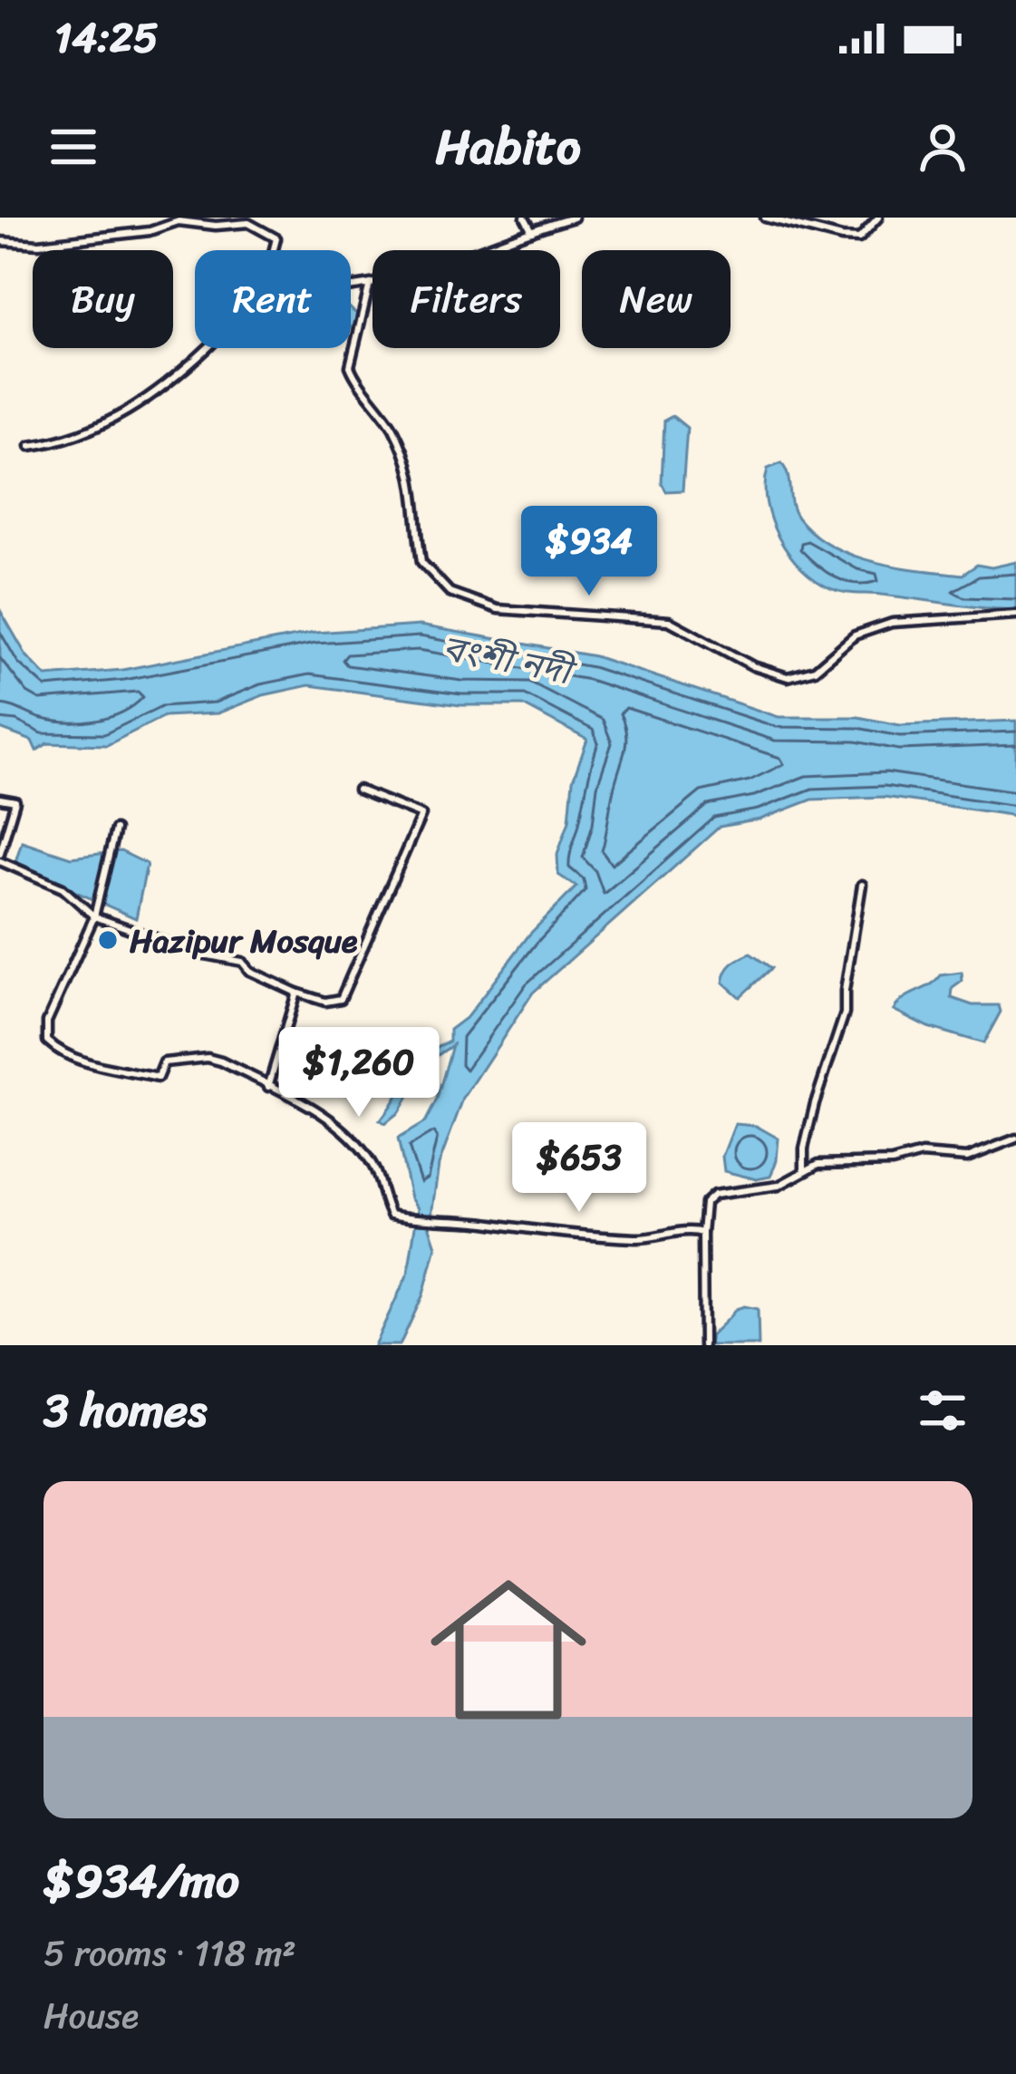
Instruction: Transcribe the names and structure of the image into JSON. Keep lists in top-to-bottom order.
{
  "water": ["বংশী নদী"],
  "places": ["Hazipur Mosque"],
  "page": {
    "status": "14:25",
    "header": "Habito",
    "chip": [
      "Buy",
      "Rent",
      "Filters",
      "New"
    ],
    "price": ["$934", "$1,260", "$653"],
    "heading": "3 homes",
    "list": [
      {
        "name": "$934/mo",
        "note": "5 rooms · 118 m² · House"
      }
    ]
  }
}
